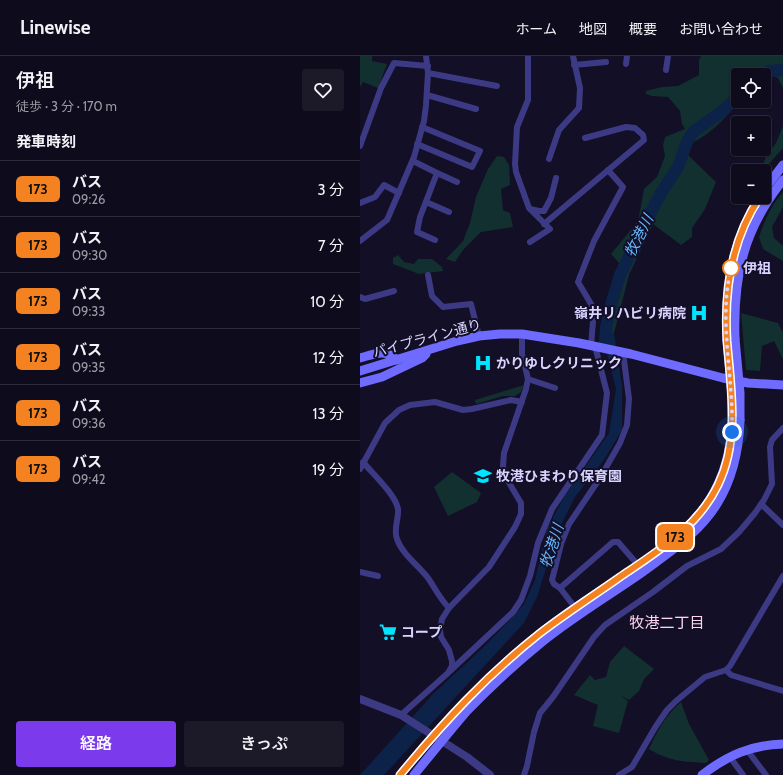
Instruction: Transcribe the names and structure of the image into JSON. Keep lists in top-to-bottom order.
{
  "streets": {
    "main road": ["パイプライン通り"]
  },
  "districts": ["牧港二丁目"],
  "water": ["牧港川"],
  "places": {
    "other": ["伊祖"],
    "hospital": ["嶺井リハビリ病院", "かりゆしクリニック"],
    "school or university": ["牧港ひまわり保育園"],
    "supermarket": ["コープ"]
  },
  "lines": ["bus line 173"],
  "page": {
    "header": "Linewise",
    "nav": [
      "ホーム",
      "地図",
      "概要",
      "お問い合わせ"
    ],
    "heading": [
      ["伊祖", "徒歩 · 3 分 · 170 m"],
      "発車時刻"
    ],
    "on_map": "173",
    "map_buttons": ["+", "−"],
    "list": [
      {
        "mark": "173",
        "name": "バス",
        "note": "09:26",
        "value": "3 分"
      },
      {
        "mark": "173",
        "name": "バス",
        "note": "09:30",
        "value": "7 分"
      },
      {
        "mark": "173",
        "name": "バス",
        "note": "09:33",
        "value": "10 分"
      },
      {
        "mark": "173",
        "name": "バス",
        "note": "09:35",
        "value": "12 分"
      },
      {
        "mark": "173",
        "name": "バス",
        "note": "09:36",
        "value": "13 分"
      },
      {
        "mark": "173",
        "name": "バス",
        "note": "09:42",
        "value": "19 分"
      }
    ],
    "buttons": ["経路", "きっぷ"]
  }
}
